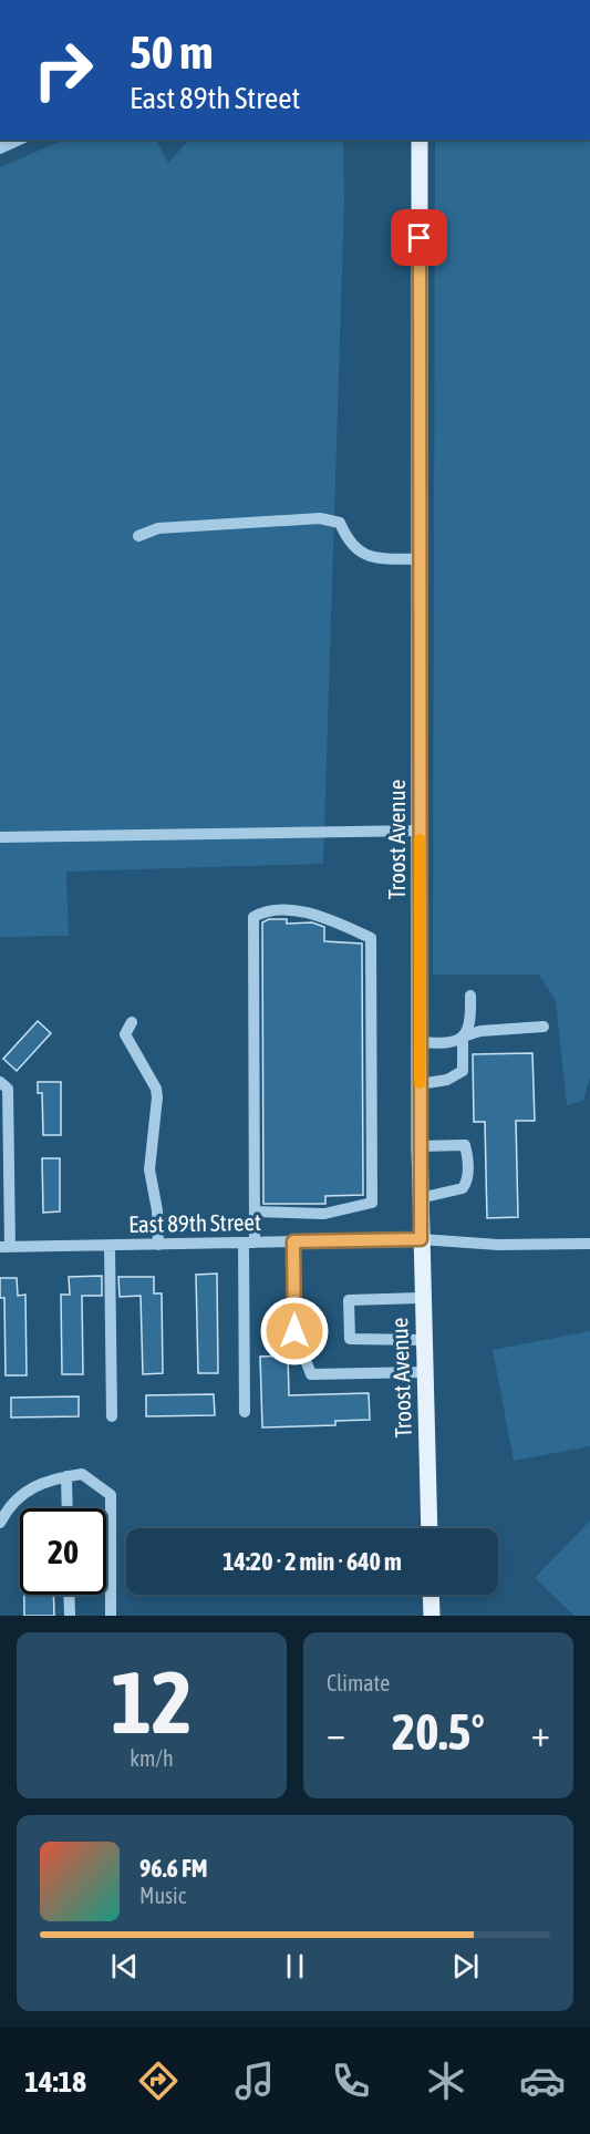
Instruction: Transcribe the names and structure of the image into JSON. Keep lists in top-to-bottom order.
{
  "streets": {
    "main road": ["Troost Avenue"],
    "street": ["East 89th Street"]
  },
  "crossings": [
    ["Troost Avenue", "East 89th Street"]
  ],
  "page": {
    "turn": ["50 m", "East 89th Street"],
    "limit": "20",
    "trip": "14:20 · 2 min · 640 m",
    "tile": [
      ["12", "km/h"],
      "Climate"
    ],
    "heat": ["−", "20.5°", "+"],
    "song": ["96.6 FM", "Music"],
    "tabs": "14:18"
  }
}
